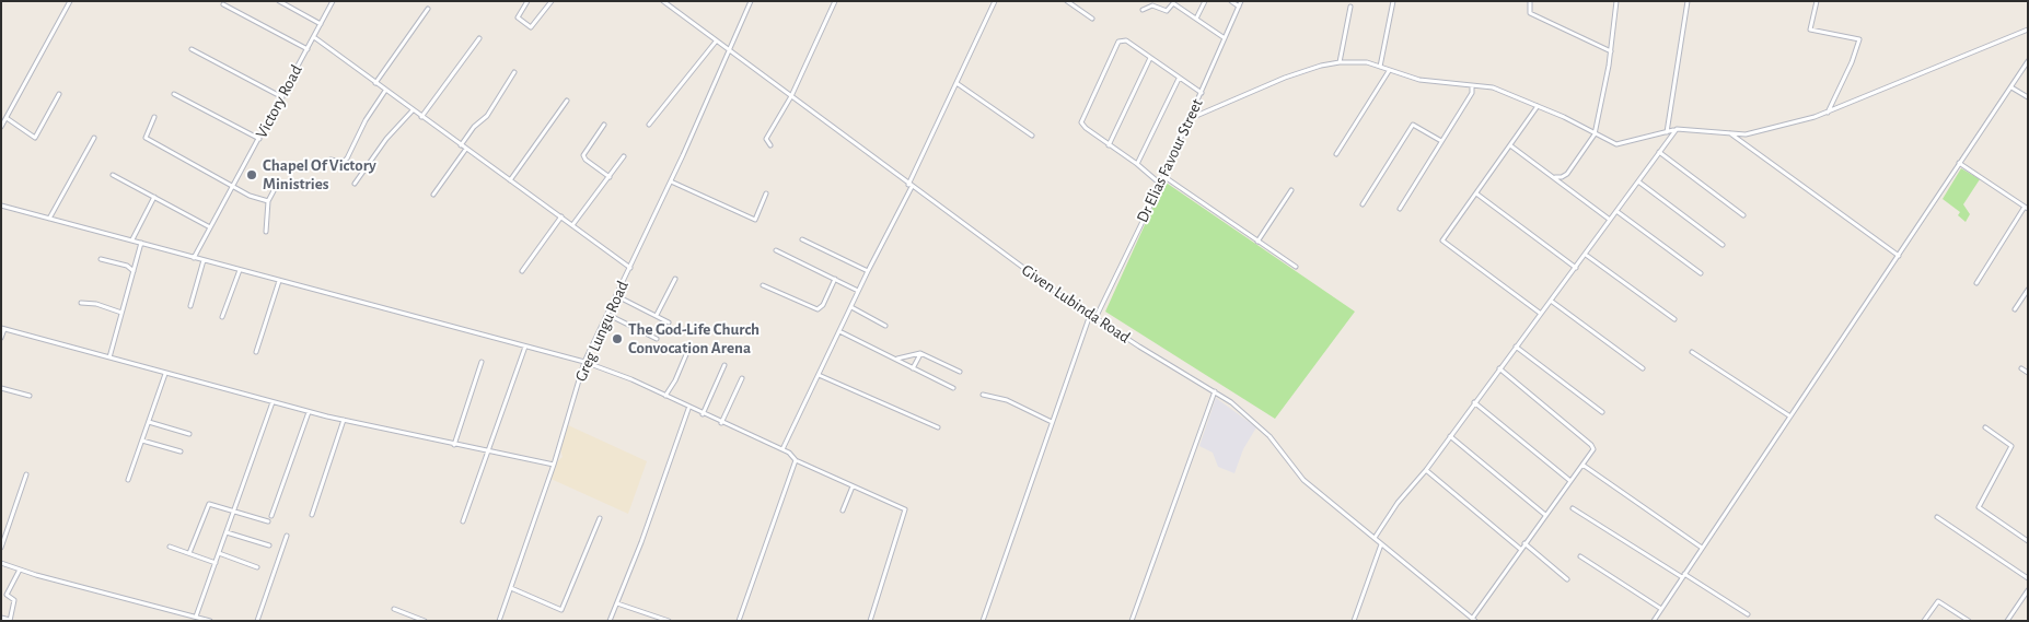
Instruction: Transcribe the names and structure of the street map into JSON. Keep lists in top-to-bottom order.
{
  "streets": {
    "street": [
      "Victory Road",
      "Dr Elias Favour Street",
      "Given Lubinda Road",
      "Greg Lungu Road"
    ]
  },
  "crossings": [
    ["Dr Elias Favour Street", "Given Lubinda Road"],
    ["Given Lubinda Road", "Greg Lungu Road"]
  ],
  "places": ["Chapel Of Victory Ministries", "The God-Life Church Convocation Arena"]
}
